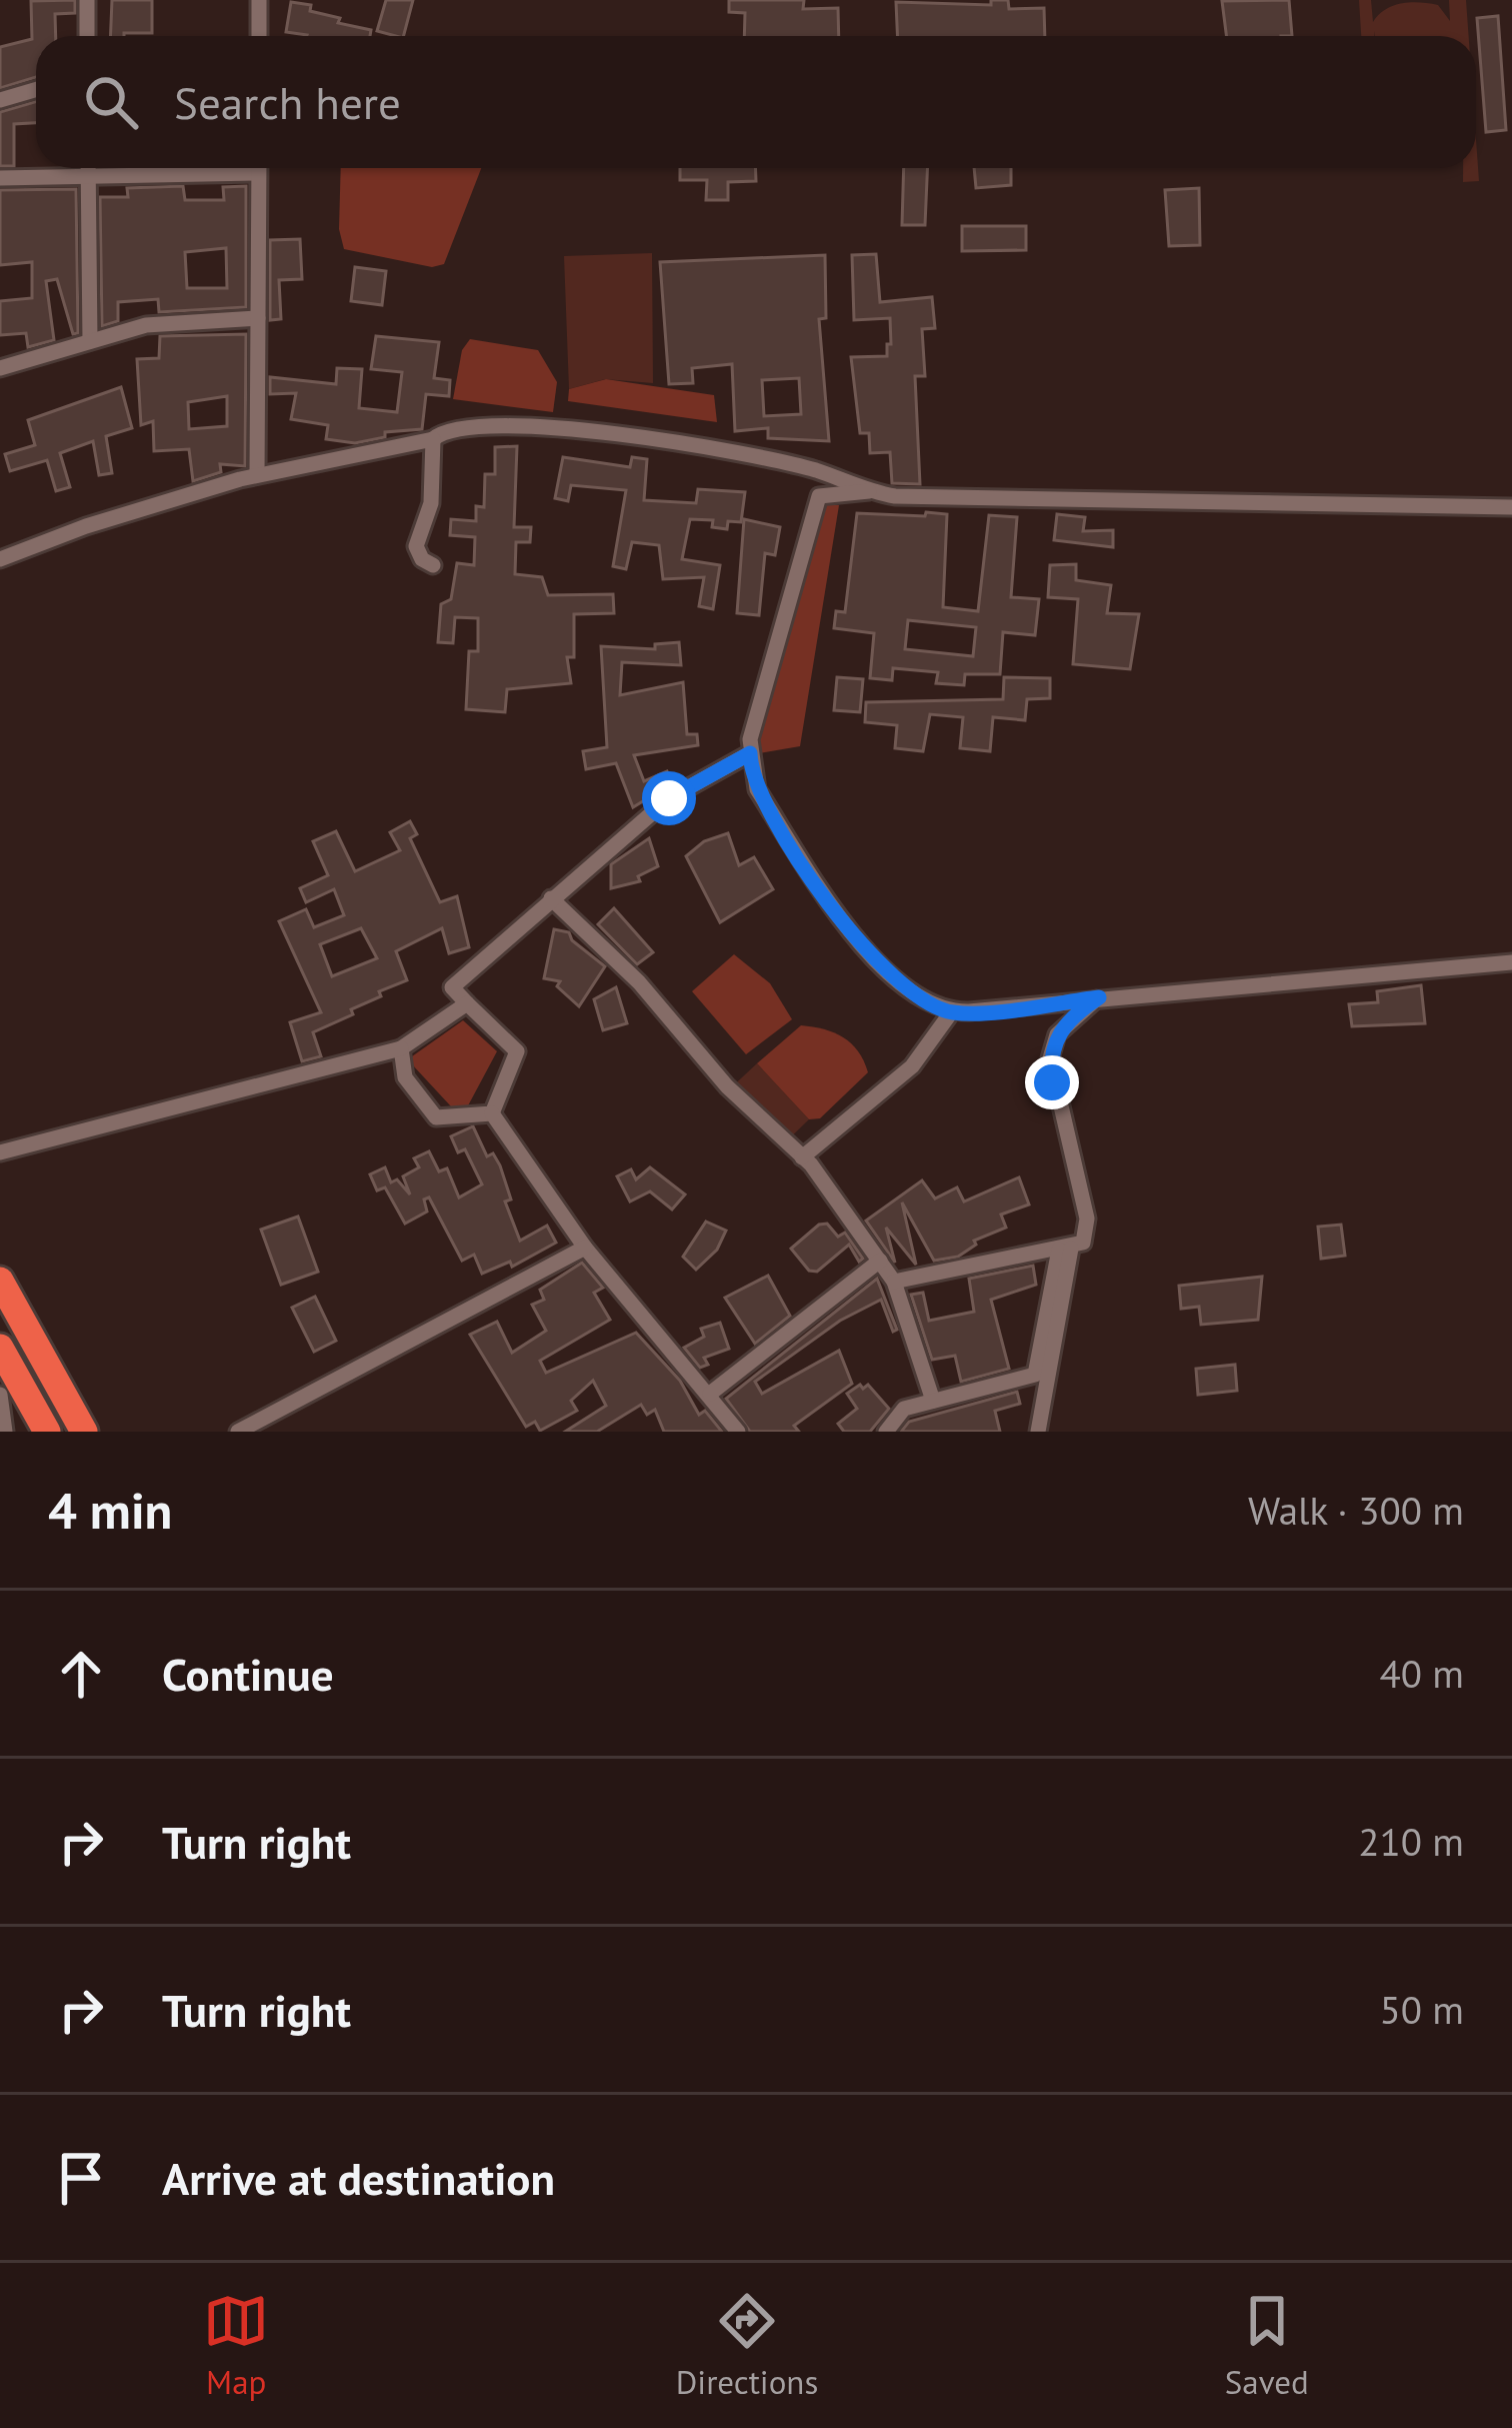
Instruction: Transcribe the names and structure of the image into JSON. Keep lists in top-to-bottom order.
{
  "page": {
    "search": "Search here",
    "heading": ["4 min", "Walk · 300 m"],
    "list": [
      ["Continue", "40 m"],
      ["Turn right", "210 m"],
      ["Turn right", "50 m"],
      "Arrive at destination"
    ],
    "nav": ["Map", "Directions", "Saved"]
  }
}
